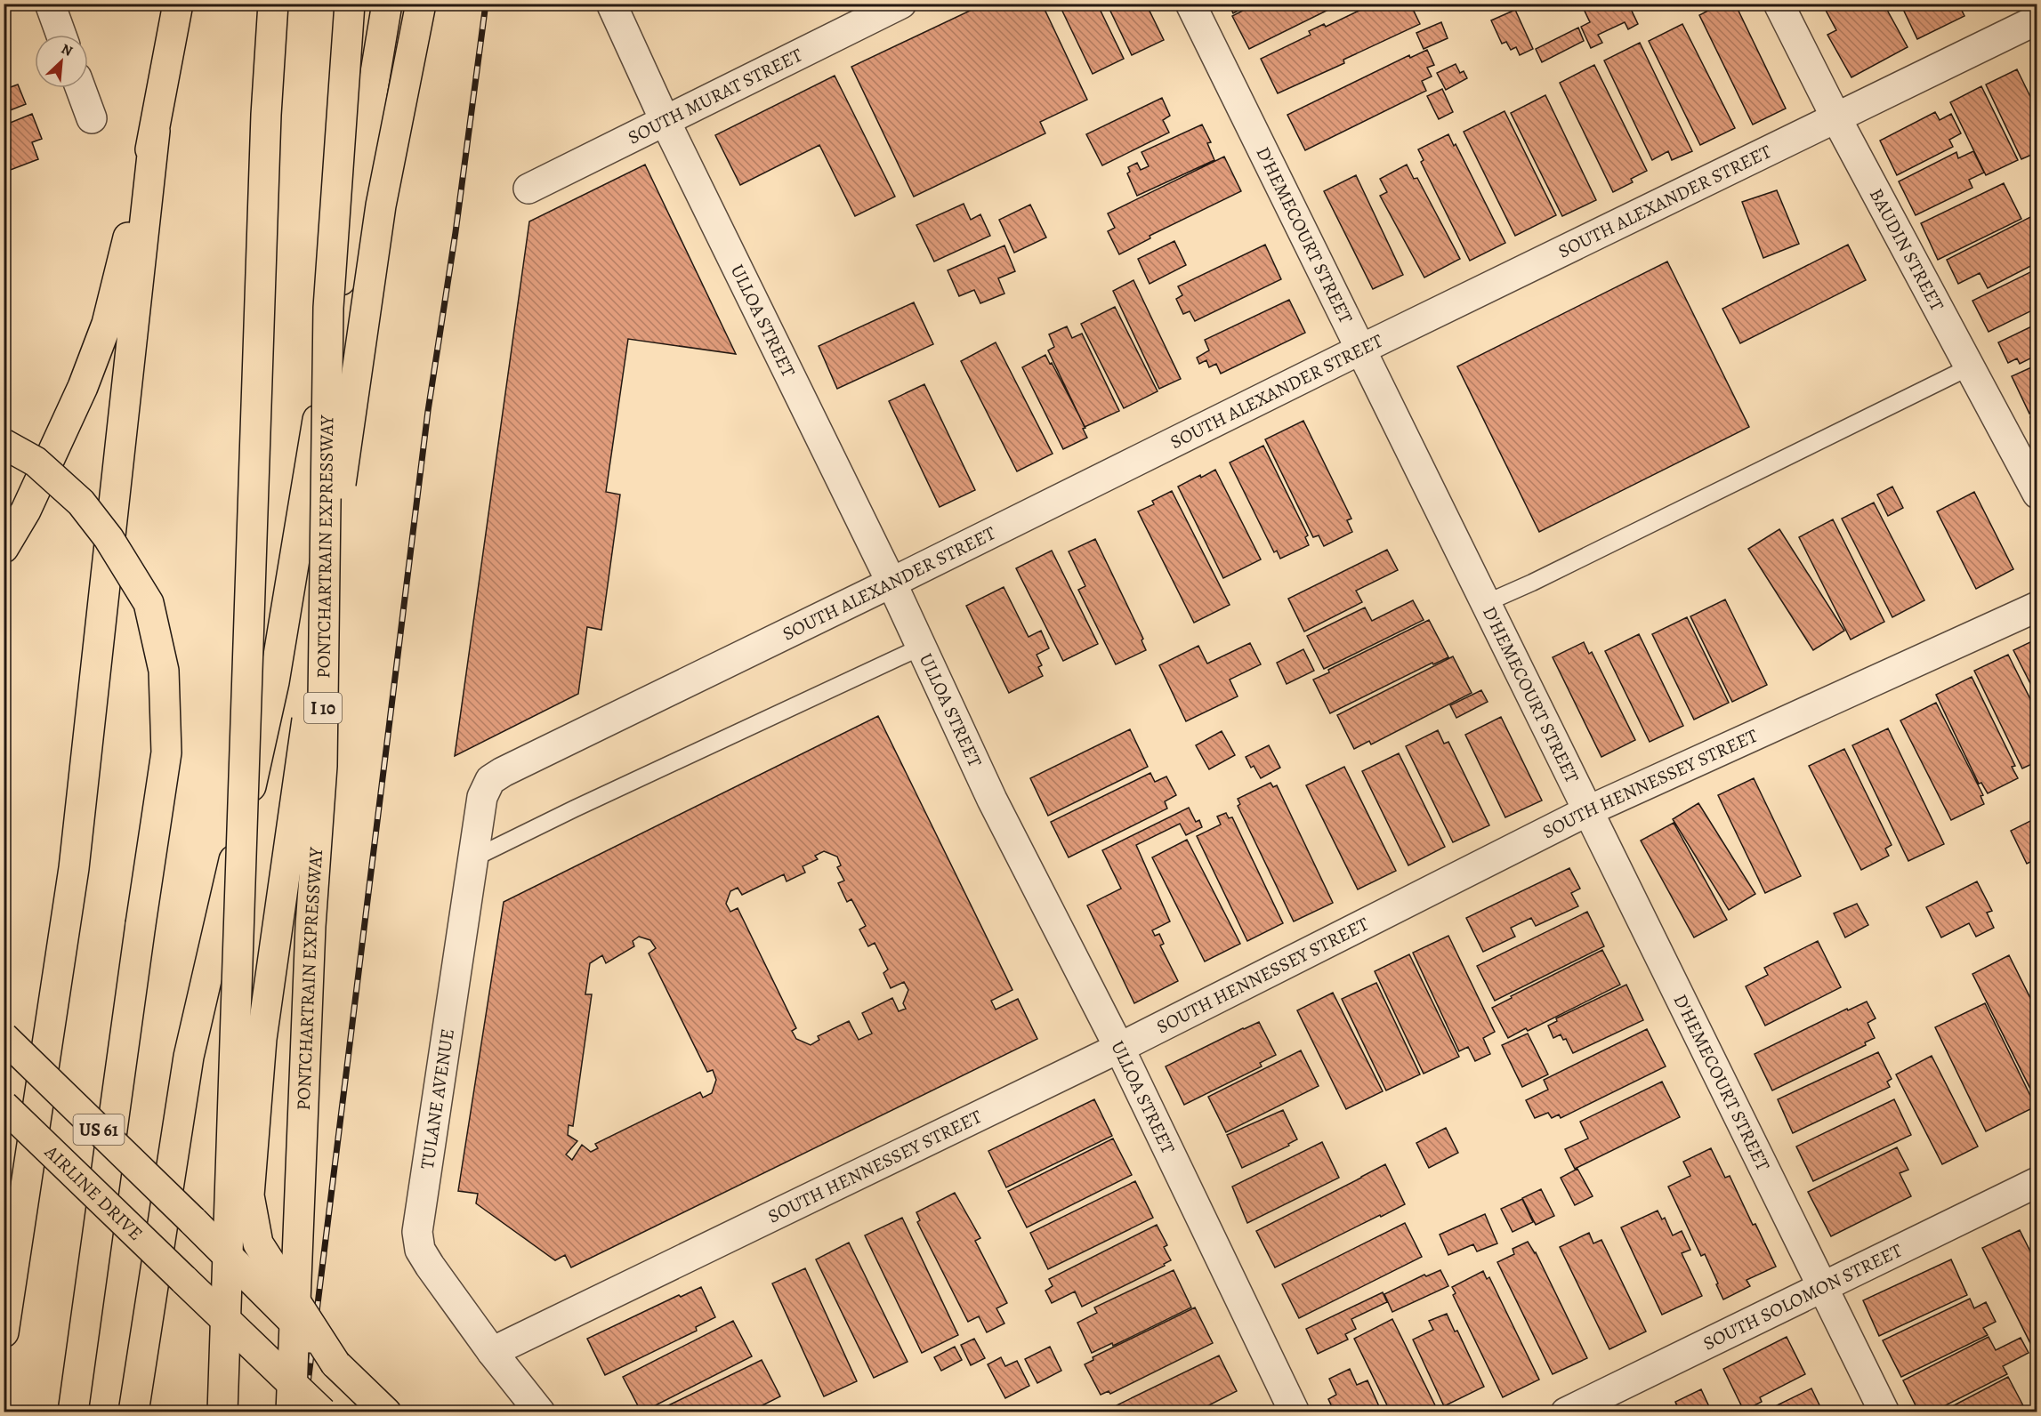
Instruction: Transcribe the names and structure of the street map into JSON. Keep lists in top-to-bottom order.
{
  "streets": {
    "main road": [
      "PONTCHARTRAIN EXPRESSWAY",
      "I 10",
      "US 61",
      "AIRLINE DRIVE"
    ],
    "street": [
      "SOUTH MURAT STREET",
      "SOUTH ALEXANDER STREET",
      "D'HEMECOURT STREET",
      "BAUDIN STREET",
      "ULLOA STREET",
      "SOUTH HENNESSEY STREET",
      "TULANE AVENUE",
      "SOUTH SOLOMON STREET"
    ]
  },
  "crossings": [
    ["SOUTH MURAT STREET", "ULLOA STREET"],
    ["SOUTH ALEXANDER STREET", "D'HEMECOURT STREET"],
    ["SOUTH ALEXANDER STREET", "BAUDIN STREET"],
    ["SOUTH ALEXANDER STREET", "ULLOA STREET"],
    ["SOUTH ALEXANDER STREET", "TULANE AVENUE"],
    ["D'HEMECOURT STREET", "SOUTH HENNESSEY STREET"],
    ["D'HEMECOURT STREET", "SOUTH SOLOMON STREET"],
    ["ULLOA STREET", "SOUTH HENNESSEY STREET"],
    ["SOUTH HENNESSEY STREET", "TULANE AVENUE"]
  ],
  "north": "top right"
}
